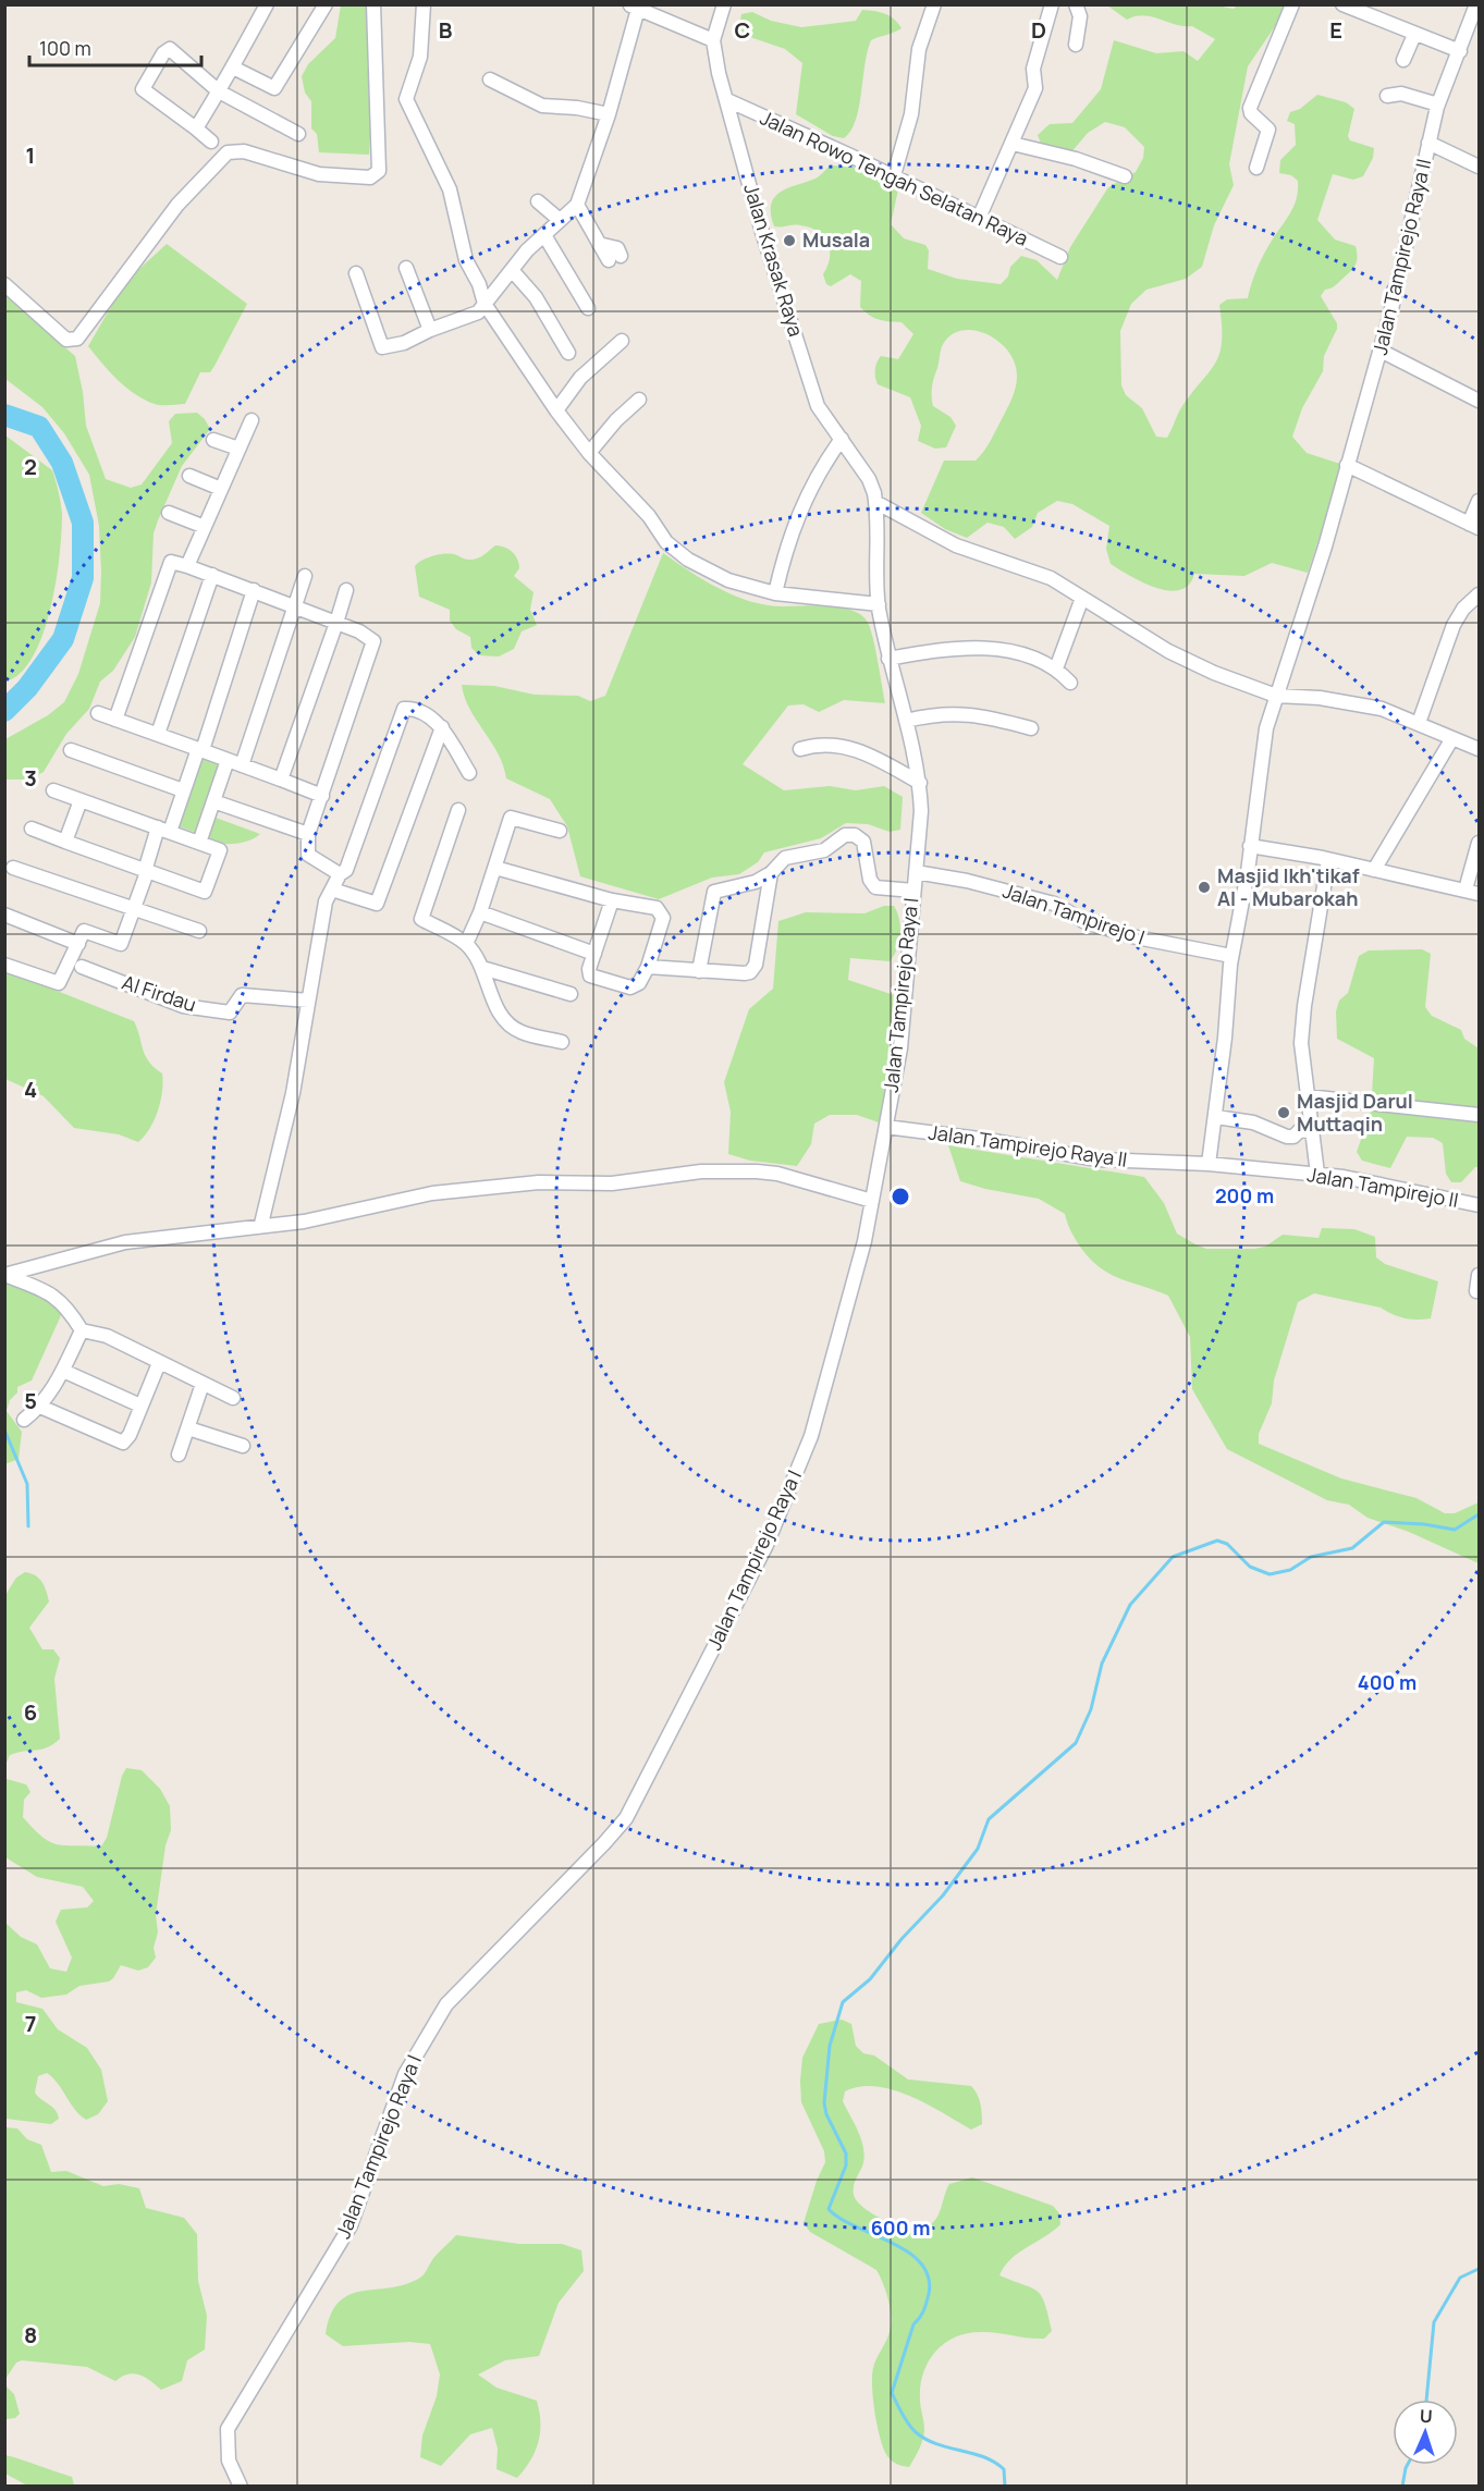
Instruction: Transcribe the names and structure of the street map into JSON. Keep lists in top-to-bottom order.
{
  "streets": {
    "street": [
      "Jalan Rowo Tengah Selatan Raya",
      "Jalan Tampirejo Raya II",
      "Jalan Krasak Raya",
      "Jalan Tampirejo I",
      "Al Firdau",
      "Jalan Tampirejo Raya I",
      "Jalan Tampirejo II"
    ]
  },
  "crossings": [
    ["Jalan Rowo Tengah Selatan Raya", "Jalan Krasak Raya"],
    ["Jalan Tampirejo Raya II", "Jalan Tampirejo I"],
    ["Jalan Tampirejo Raya II", "Jalan Tampirejo Raya I"],
    ["Jalan Tampirejo Raya II", "Jalan Tampirejo II"],
    ["Jalan Krasak Raya", "Jalan Tampirejo Raya I"],
    ["Jalan Tampirejo I", "Jalan Tampirejo Raya I"]
  ],
  "places": ["Musala", "Masjid Ikh'tikaf Al - Mubarokah", "Masjid Darul Muttaqin"],
  "scale_bar": "100 m",
  "north": "top",
  "grid": {
    "columns": [
      "B",
      "C",
      "D",
      "E"
    ],
    "rows": [
      "1",
      "2",
      "3",
      "4",
      "5",
      "6",
      "7",
      "8"
    ]
  },
  "rings": ["200 m", "400 m", "600 m"]
}
